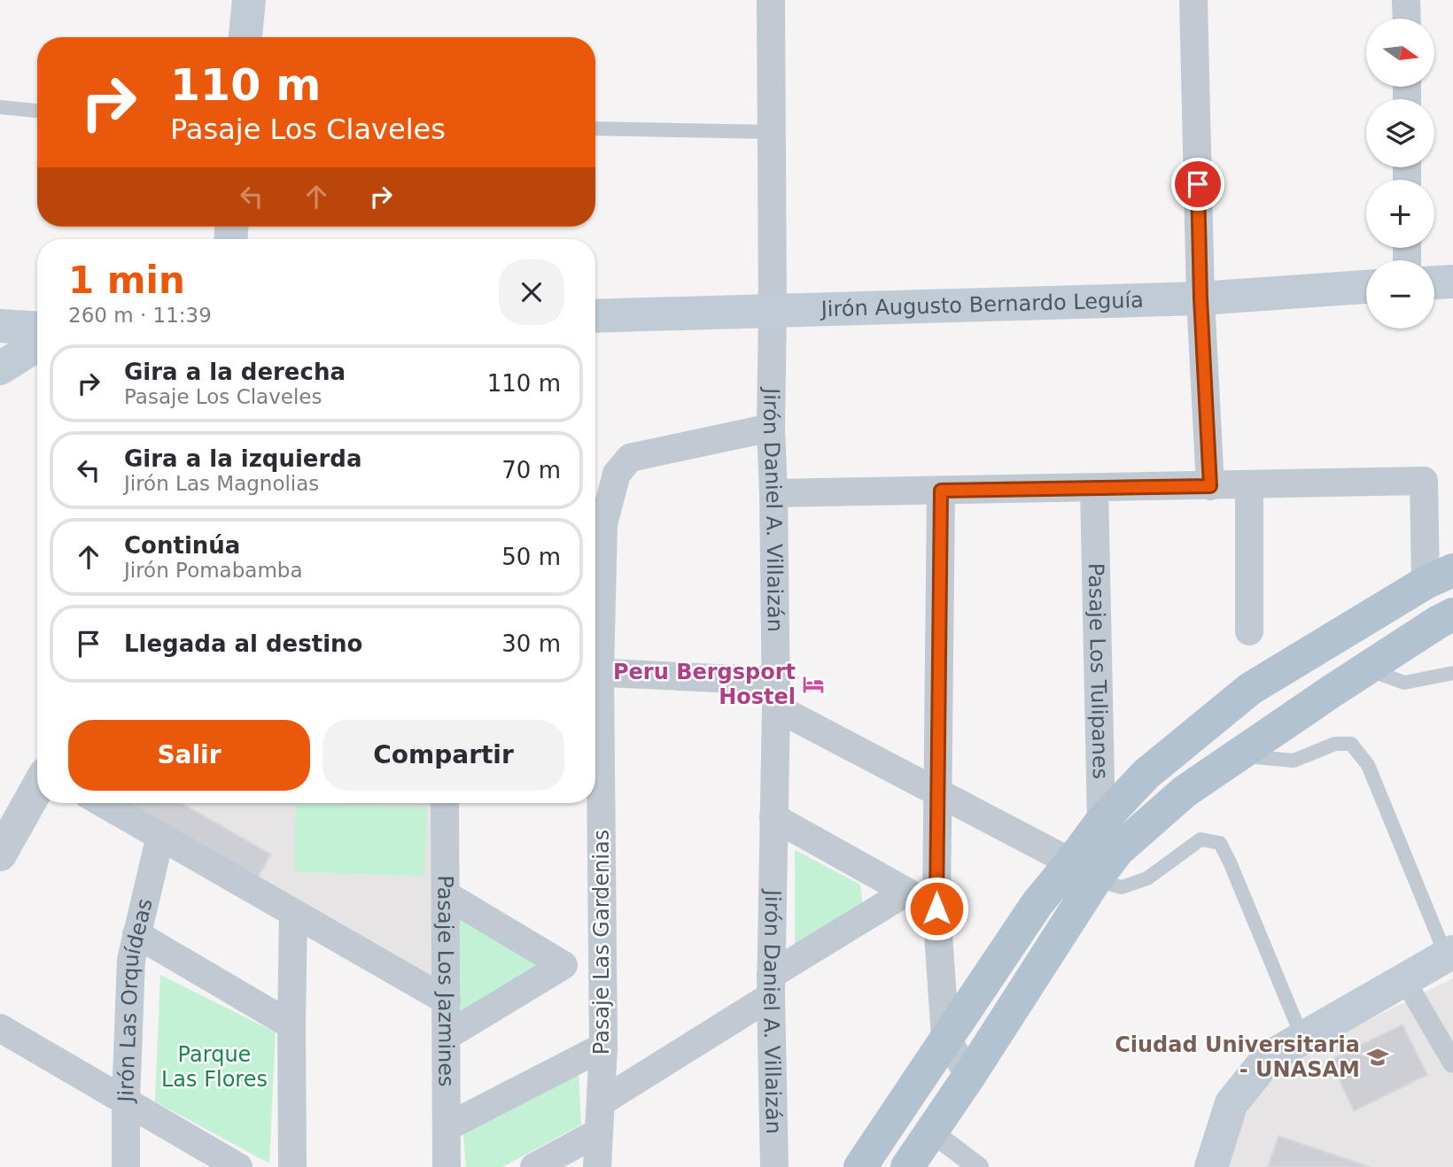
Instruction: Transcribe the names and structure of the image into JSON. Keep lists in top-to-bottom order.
{
  "streets": {
    "main road": ["Jirón Augusto Bernardo Leguía"],
    "street": [
      "Jirón Daniel A. Villaizán",
      "Pasaje Los Tulipanes",
      "Pasaje Las Gardenias",
      "Pasaje Los Jazmines",
      "Jirón Las Orquídeas"
    ]
  },
  "crossings": [
    ["Jirón Augusto Bernardo Leguía", "Jirón Daniel A. Villaizán"],
    ["Jirón Daniel A. Villaizán", "Pasaje Las Gardenias"]
  ],
  "parks": ["Parque Las Flores"],
  "places": {
    "hotel": ["Peru Bergsport Hostel"],
    "school or university": ["Ciudad Universitaria - UNASAM"]
  },
  "north": "right",
  "page": {
    "map_buttons": ["+", "−"],
    "turn": ["110 m", "Pasaje Los Claveles"],
    "heading": ["1 min", "260 m · 11:39"],
    "list": [
      {
        "name": "Gira a la derecha",
        "note": "Pasaje Los Claveles",
        "value": "110 m"
      },
      {
        "name": "Gira a la izquierda",
        "note": "Jirón Las Magnolias",
        "value": "70 m"
      },
      {
        "name": "Continúa",
        "note": "Jirón Pomabamba",
        "value": "50 m"
      },
      {
        "name": "Llegada al destino",
        "value": "30 m"
      }
    ],
    "buttons": ["Salir", "Compartir"]
  }
}
